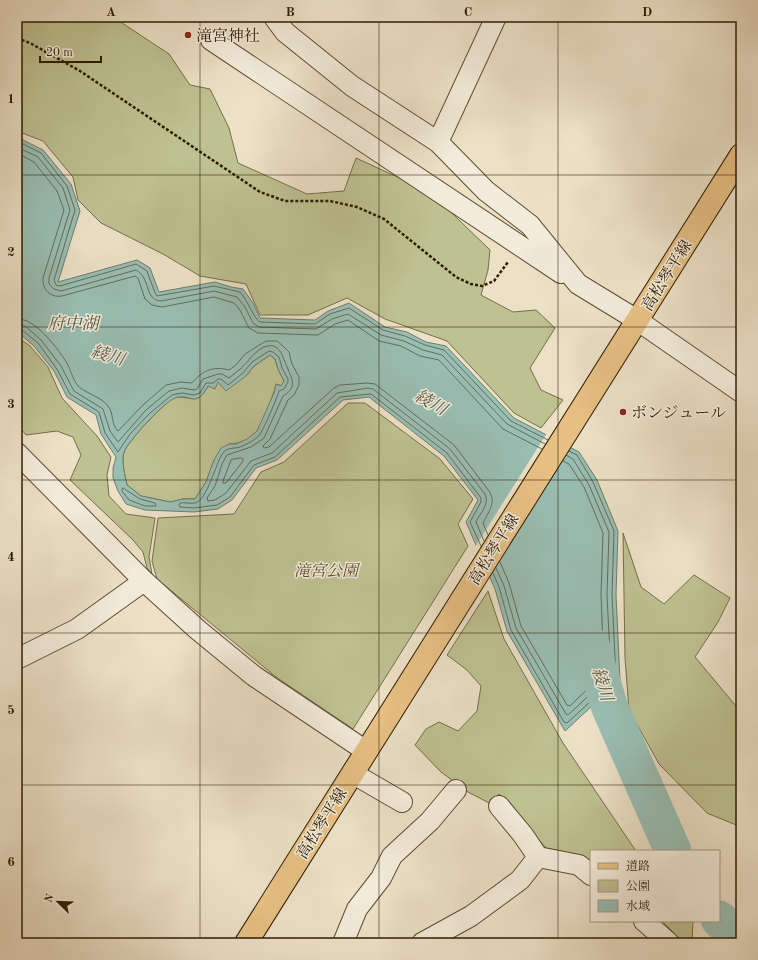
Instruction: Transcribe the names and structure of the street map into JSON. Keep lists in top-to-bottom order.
{
  "streets": {
    "main road": ["高松琴平線"]
  },
  "water": ["府中湖", "綾川"],
  "parks": ["滝宮公園"],
  "places": ["滝宮神社", "ボンジュール"],
  "legend": ["道路", "公園", "水域"],
  "scale_bar": "20 m",
  "north": "top left",
  "grid": {
    "columns": [
      "A",
      "B",
      "C",
      "D"
    ],
    "rows": [
      "1",
      "2",
      "3",
      "4",
      "5",
      "6"
    ]
  }
}
